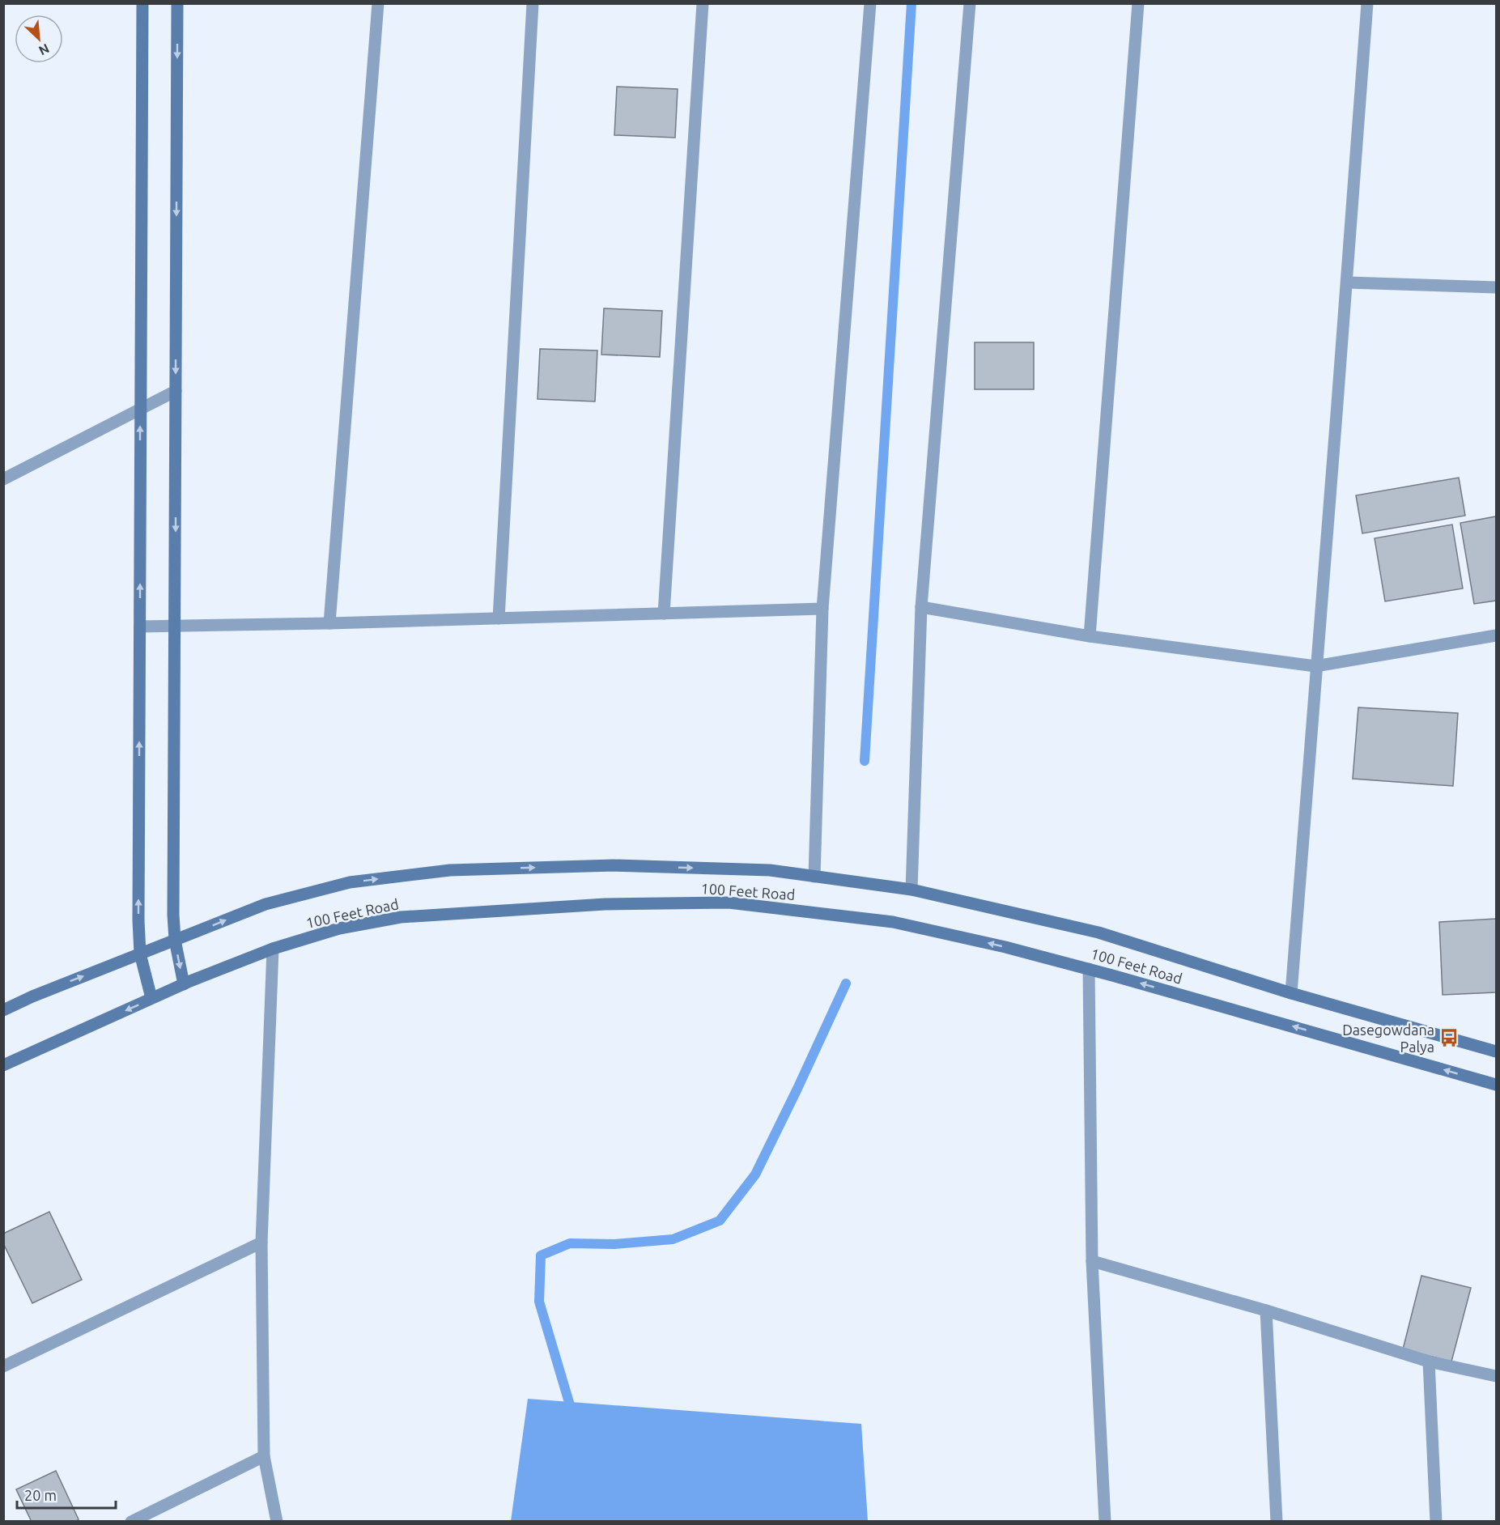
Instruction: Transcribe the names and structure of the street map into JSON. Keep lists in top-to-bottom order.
{
  "streets": {
    "main road": ["100 Feet Road"]
  },
  "places": {
    "bus stop": ["Dasegowdana Palya"]
  },
  "scale_bar": "20 m",
  "north": "bottom right"
}
